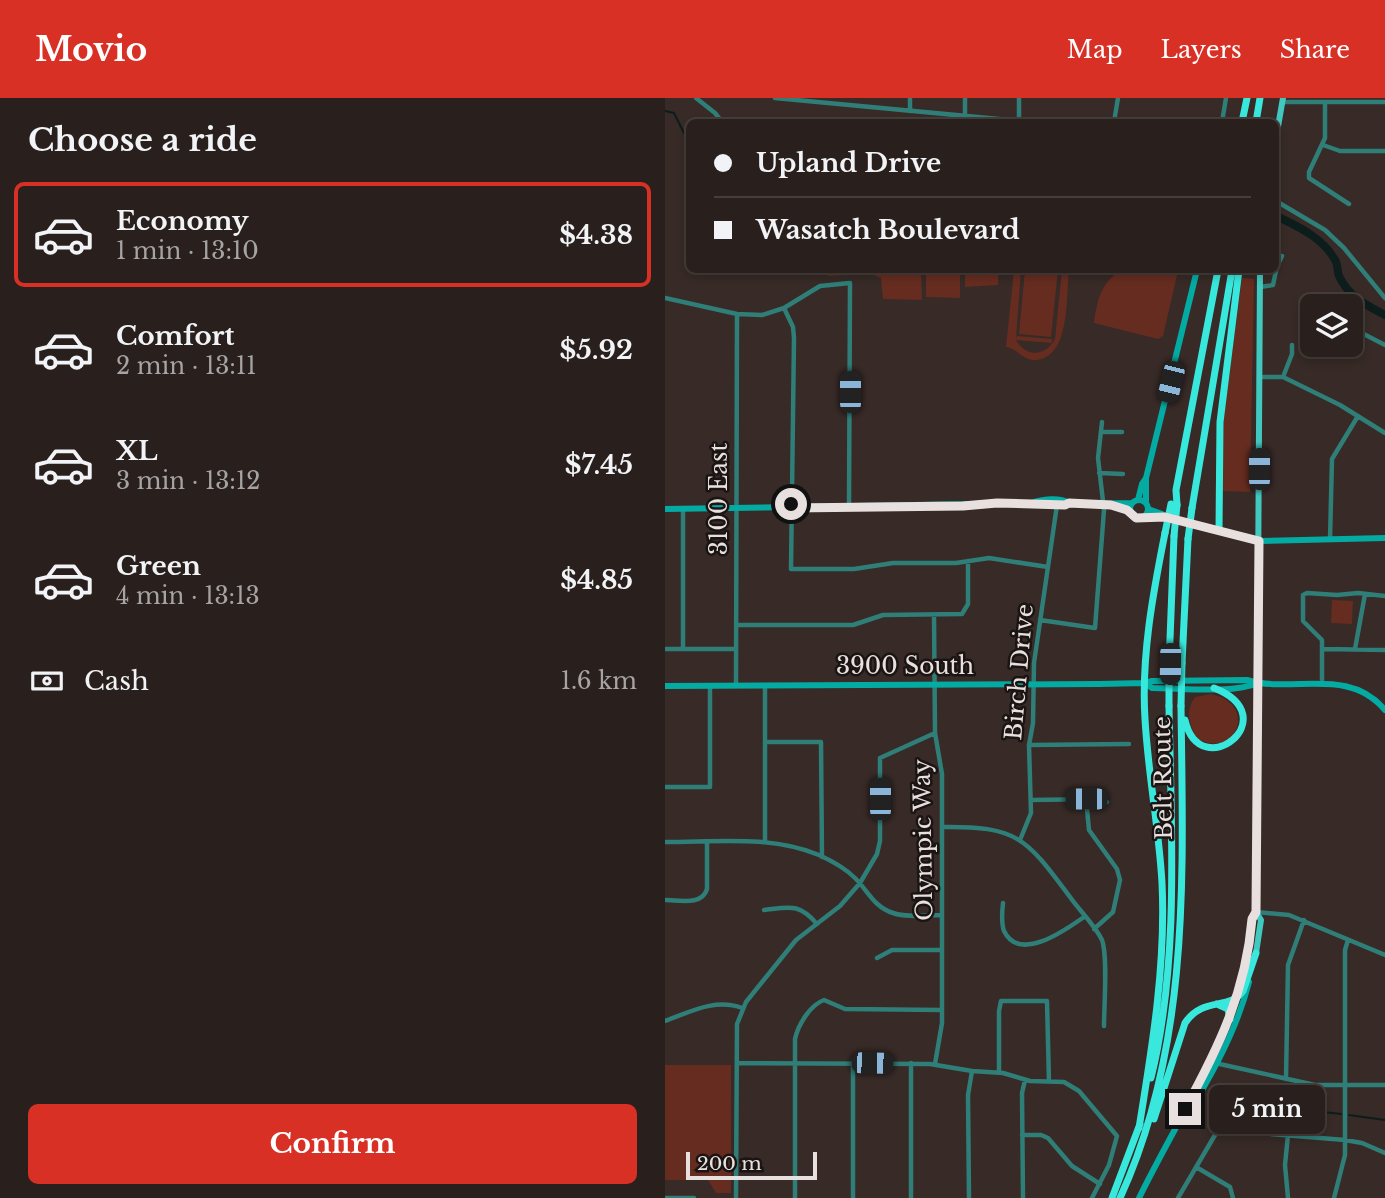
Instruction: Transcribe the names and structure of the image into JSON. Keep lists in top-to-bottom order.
{
  "streets": {
    "highway": ["Belt Route"],
    "street": [
      "3100 East",
      "3900 South",
      "Birch Drive",
      "Olympic Way"
    ]
  },
  "crossings": [
    ["3100 East", "3900 South"],
    ["3900 South", "Birch Drive"],
    ["3900 South", "Olympic Way"]
  ],
  "scale_bar": "200 m",
  "page": {
    "header": "Movio",
    "nav": ["Map", "Layers", "Share"],
    "heading": "Choose a ride",
    "banner": ["Upland Drive", "Wasatch Boulevard"],
    "list": [
      {
        "name": "Economy",
        "note": "1 min · 13:10",
        "value": "$4.38"
      },
      {
        "name": "Comfort",
        "note": "2 min · 13:11",
        "value": "$5.92"
      },
      {
        "name": "XL",
        "note": "3 min · 13:12",
        "value": "$7.45"
      },
      {
        "name": "Green",
        "note": "4 min · 13:13",
        "value": "$4.85"
      }
    ],
    "pay": ["Cash", "1.6 km"],
    "bubble": "5 min",
    "buttons": "Confirm",
    "scale": "200 m"
  }
}
